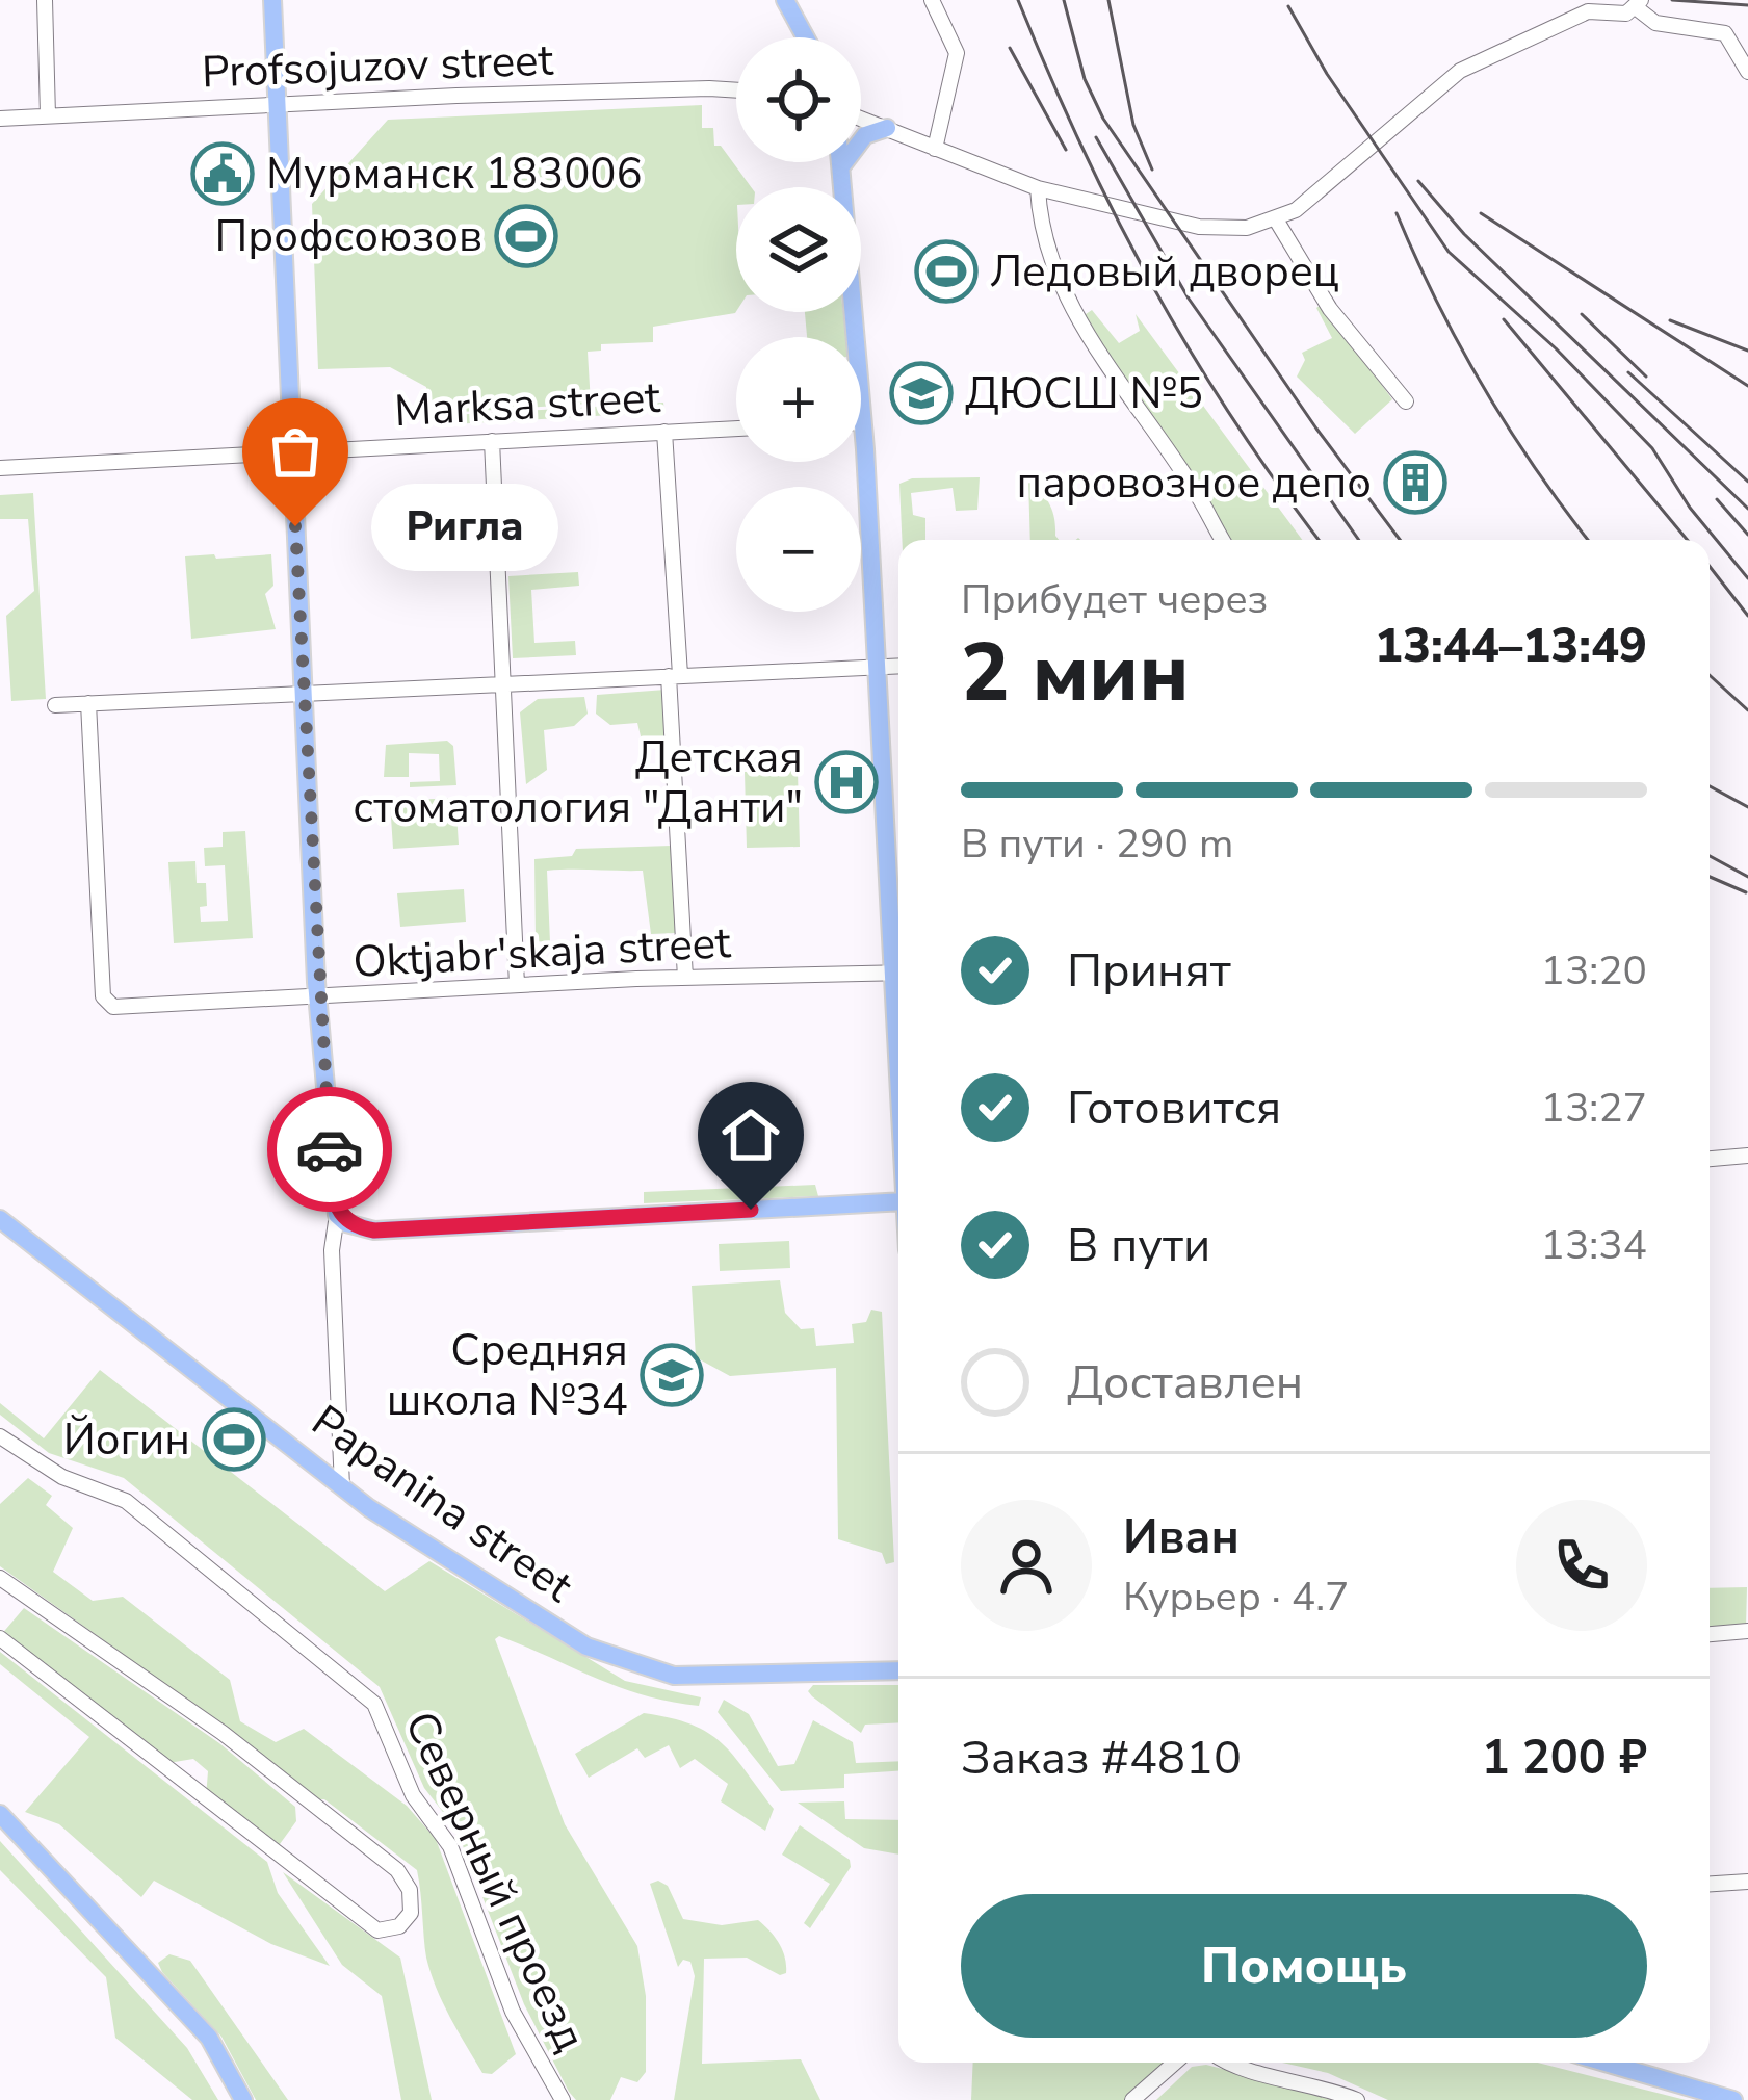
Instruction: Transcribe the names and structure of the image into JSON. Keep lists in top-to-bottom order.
{
  "streets": {
    "main road": ["Papanina street"],
    "street": [
      "Profsojuzov street",
      "Marksa street",
      "Oktjabr'skaja street",
      "Северный проезд"
    ]
  },
  "places": {
    "public building": ["Мурманск 183006"],
    "sports": ["Профсоюзов", "Ледовый дворец", "Йогин"],
    "school or university": ["ДЮСШ №5", "Средняя школа №34"],
    "building": ["паровозное депо"],
    "other": ["Ригла"],
    "hospital": ["Детская стоматология \"Данти\""]
  },
  "page": {
    "map_buttons": ["+", "−"],
    "bubble": "Ригла",
    "heading": ["2 мин", "Прибудет через", "13:44–13:49"],
    "panel": [
      "Иван",
      "Курьер · 4.7",
      "Заказ #4810",
      "1 200 ₽"
    ],
    "bar": "В пути · 290 m",
    "list": [
      ["Принят", "13:20"],
      ["Готовится", "13:27"],
      ["В пути", "13:34"],
      "Доставлен"
    ],
    "buttons": "Помощь"
  }
}
